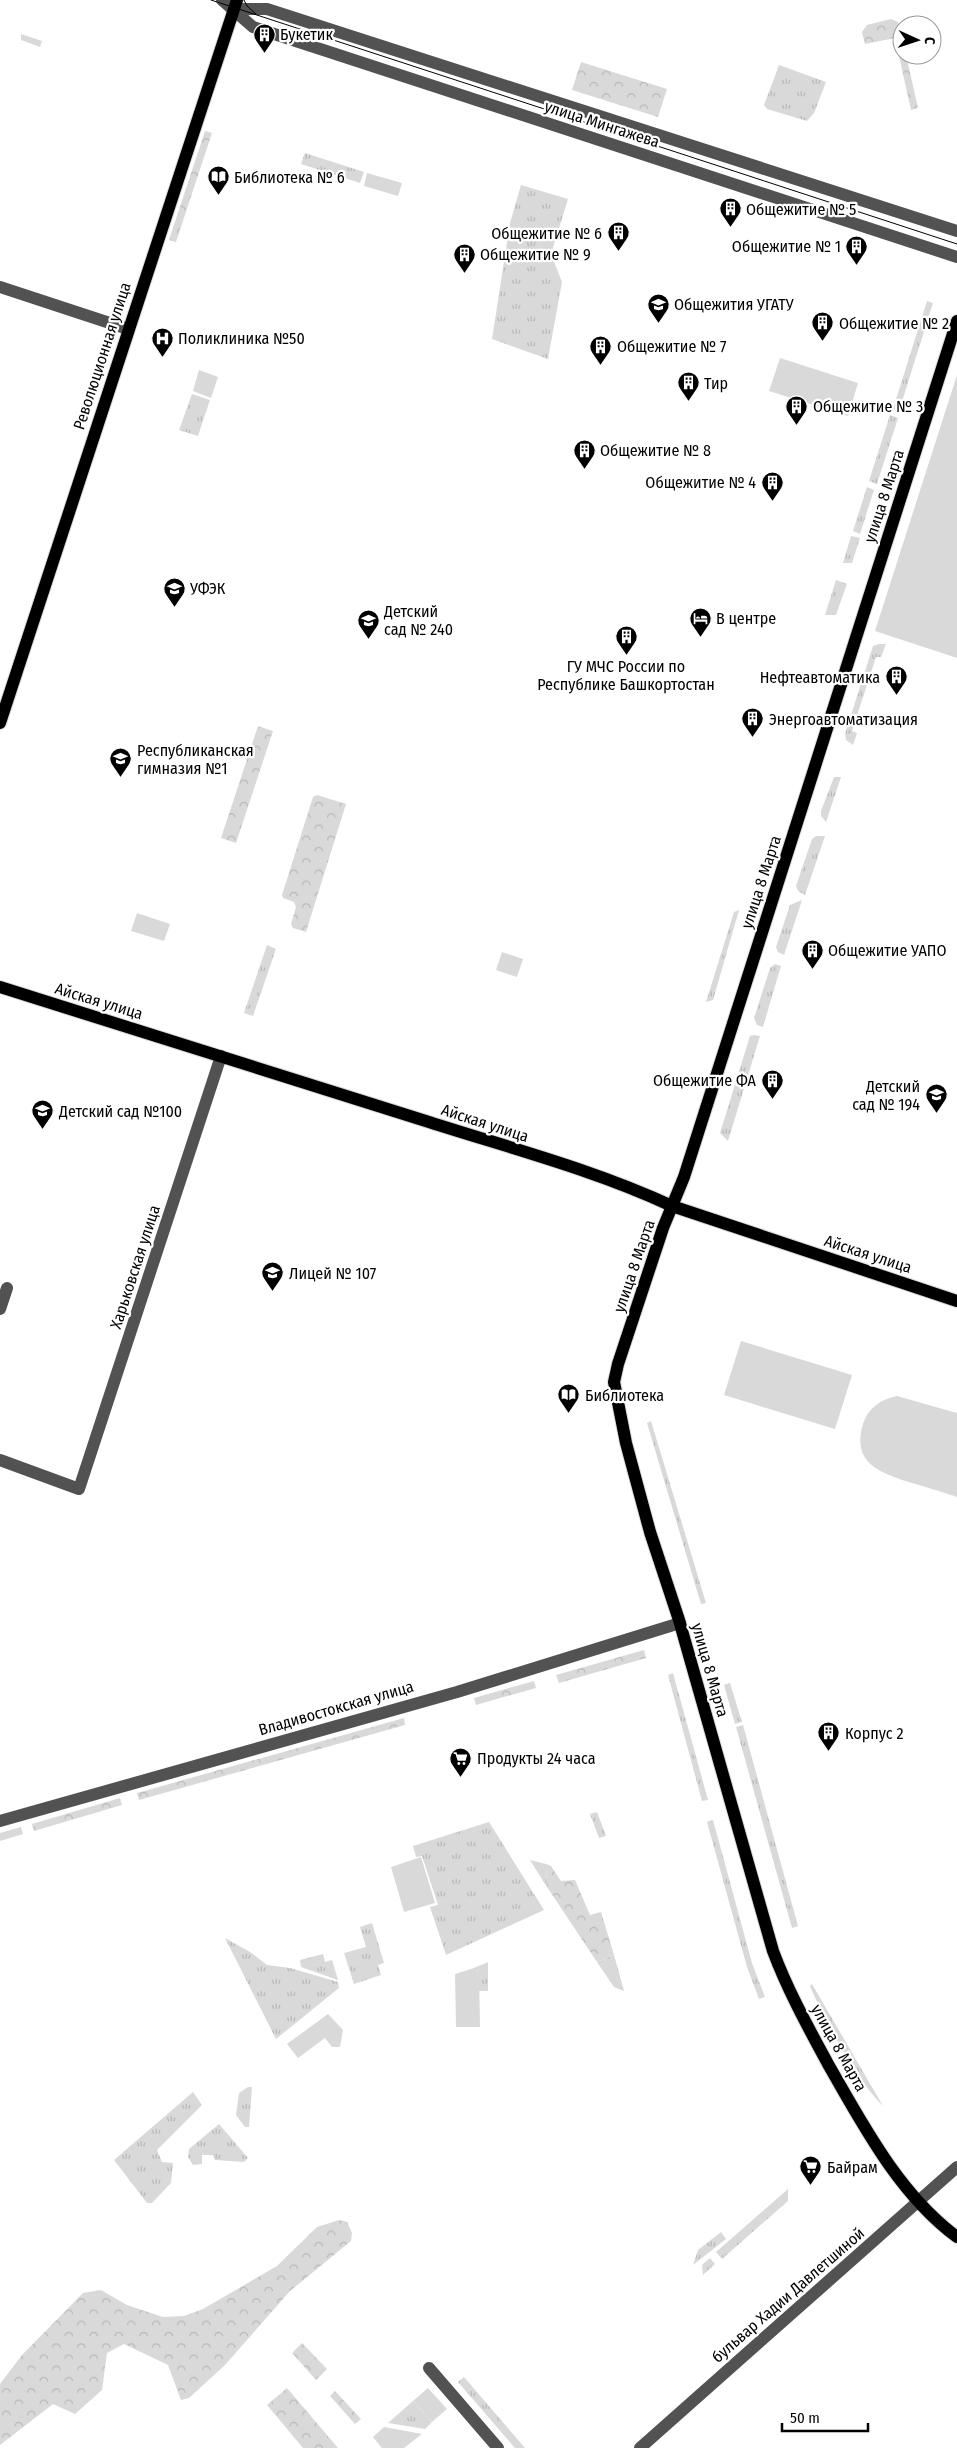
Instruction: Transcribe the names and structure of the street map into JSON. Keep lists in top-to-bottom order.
{
  "streets": {
    "main road": ["Революционная улица", "улица 8 Марта", "Айская улица"],
    "street": [
      "улица Мингажева",
      "Харьковская улица",
      "Владивостокская улица",
      "бульвар Хадии Давлетшиной"
    ]
  },
  "crossings": [
    ["улица Мингажева", "Революционная улица"],
    ["улица 8 Марта", "Айская улица"],
    ["улица 8 Марта", "Владивостокская улица"],
    ["улица 8 Марта", "бульвар Хадии Давлетшиной"],
    ["Айская улица", "Харьковская улица"]
  ],
  "places": {
    "building": [
      "Букетик",
      "Общежитие № 5",
      "Общежитие № 6",
      "Общежитие № 1",
      "Общежитие № 9",
      "Общежитие № 2",
      "Общежитие № 7",
      "Тир",
      "Общежитие № 3",
      "Общежитие № 8",
      "Общежитие № 4",
      "ГУ МЧС России по Республике Башкортостан",
      "Нефтеавтоматика",
      "Энергоавтоматизация",
      "Общежитие УАПО",
      "Общежитие ФА",
      "Корпус 2"
    ],
    "library": ["Библиотека № 6", "Библиотека"],
    "school or university": [
      "Общежития УГАТУ",
      "УФЭК",
      "Детский сад № 240",
      "Республиканская гимназия №1",
      "Детский сад № 194",
      "Детский сад №100",
      "Лицей № 107"
    ],
    "hospital": ["Поликлиника №50"],
    "hotel": ["В центре"],
    "supermarket": ["Продукты 24 часа", "Байрам"]
  },
  "scale_bar": "50 m",
  "north": "right"
}
